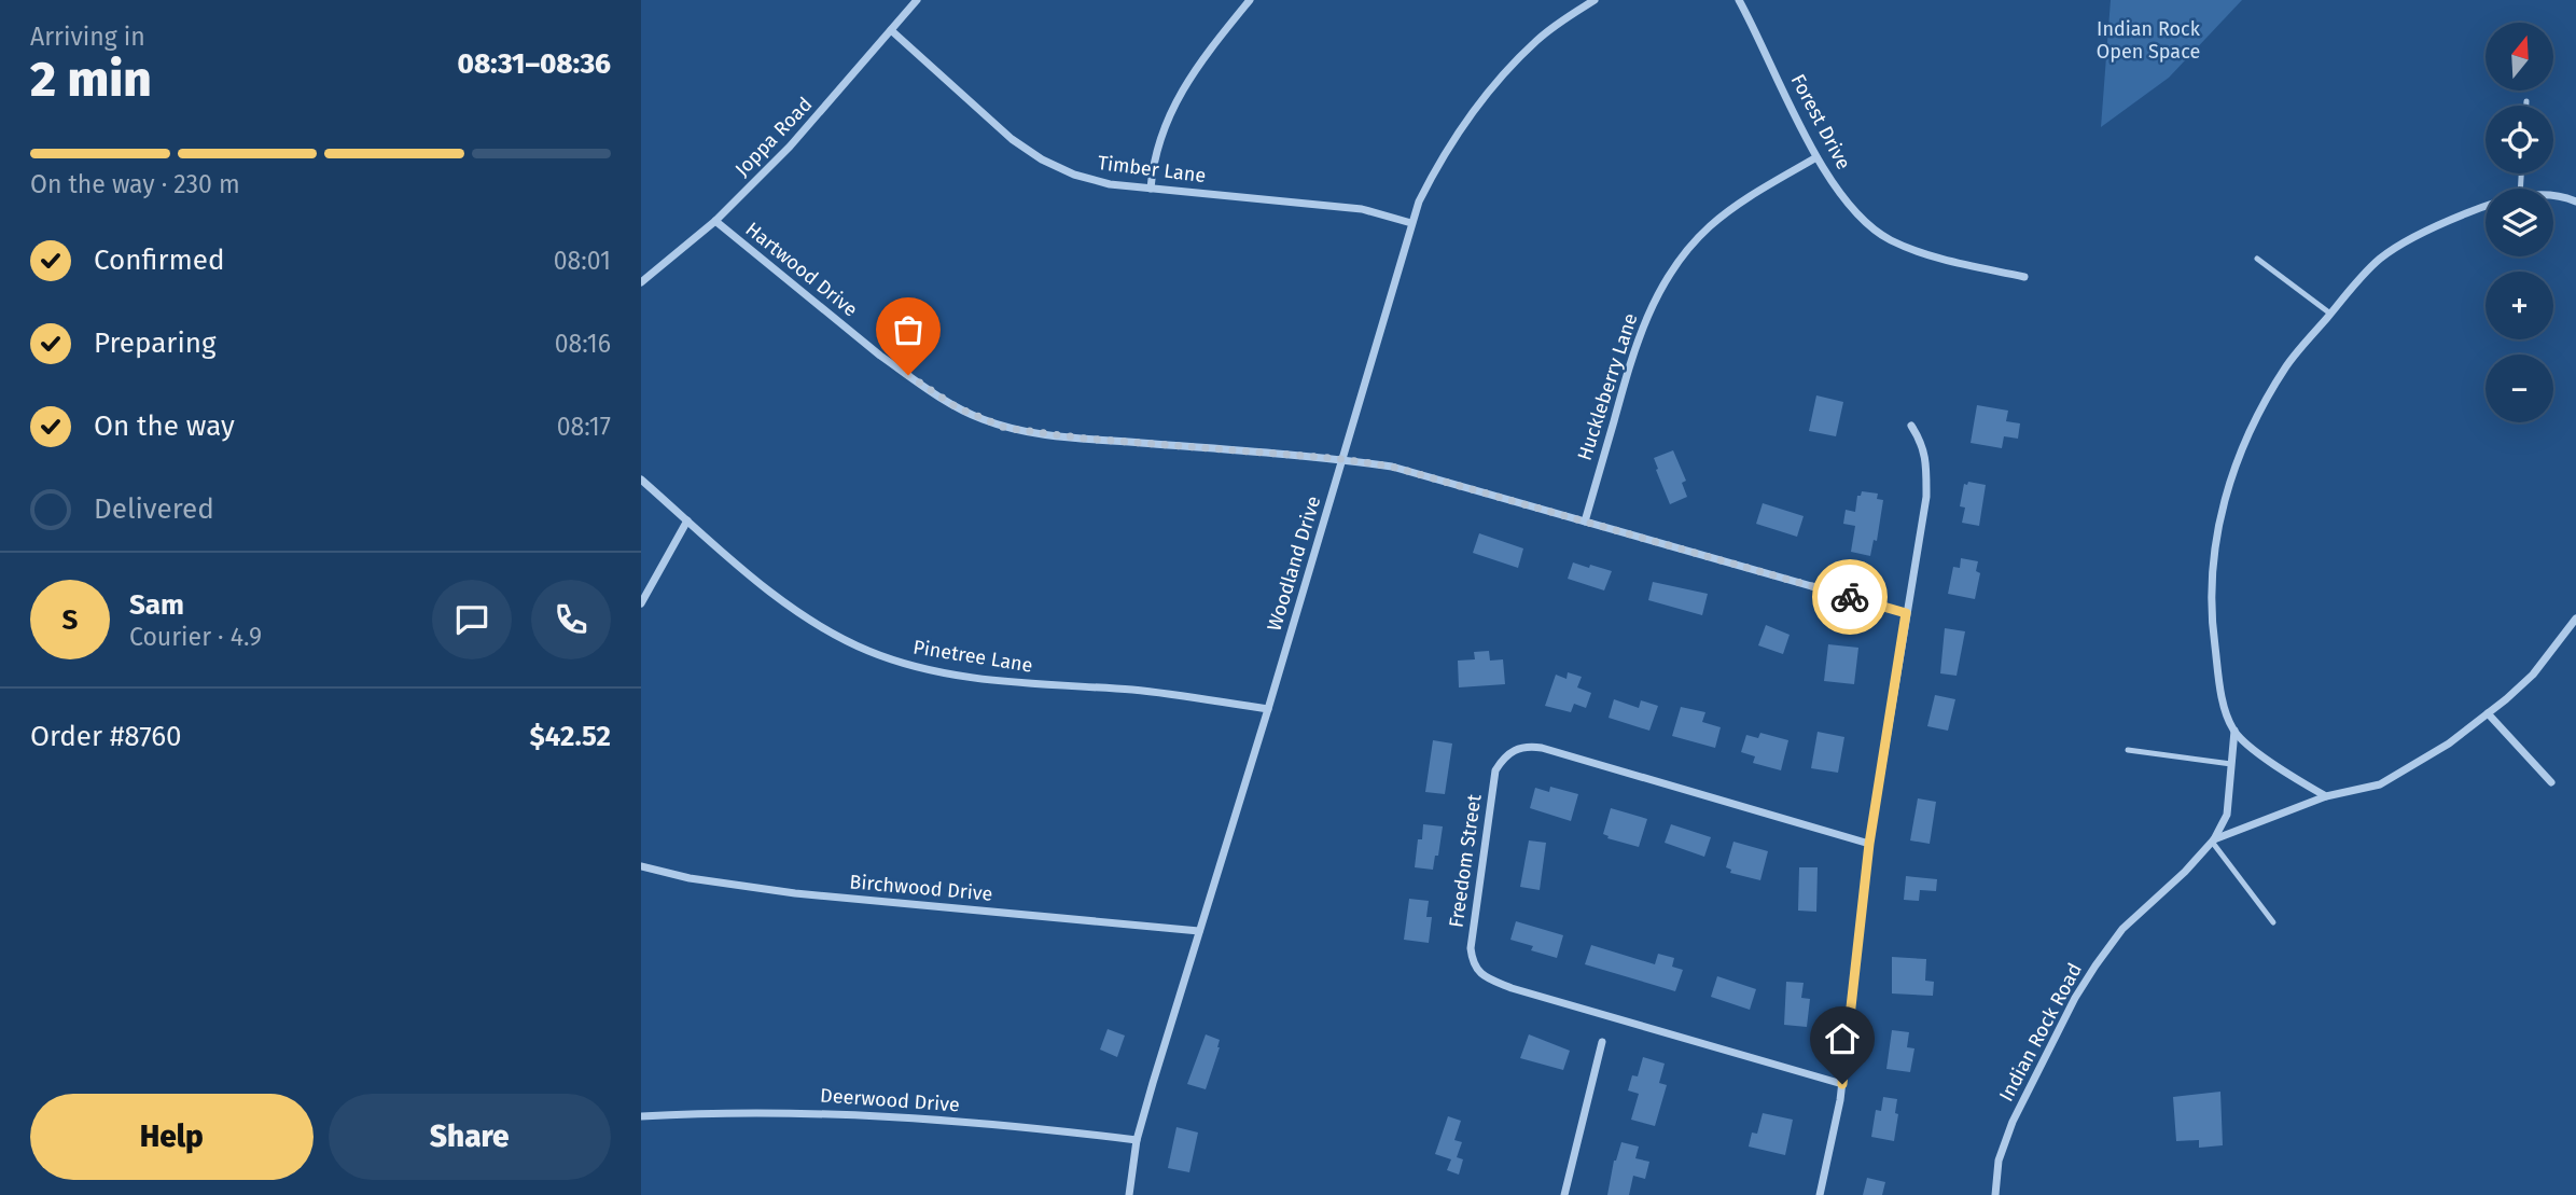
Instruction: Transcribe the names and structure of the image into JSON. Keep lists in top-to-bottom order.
{
  "streets": {
    "street": [
      "Forest Drive",
      "Joppa Road",
      "Timber Lane",
      "Hartwood Drive",
      "Huckleberry Lane",
      "Woodland Drive",
      "Pinetree Lane",
      "Freedom Street",
      "Birchwood Drive",
      "Indian Rock Road",
      "Deerwood Drive"
    ]
  },
  "crossings": [
    ["Forest Drive", "Huckleberry Lane"],
    ["Joppa Road", "Timber Lane"],
    ["Joppa Road", "Hartwood Drive"],
    ["Timber Lane", "Woodland Drive"],
    ["Hartwood Drive", "Huckleberry Lane"],
    ["Hartwood Drive", "Woodland Drive"],
    ["Woodland Drive", "Pinetree Lane"],
    ["Woodland Drive", "Birchwood Drive"],
    ["Woodland Drive", "Deerwood Drive"]
  ],
  "parks": ["Indian Rock Open Space"],
  "north": "top",
  "page": {
    "heading": ["2 min", "Arriving in", "08:31–08:36"],
    "panel": [
      "Sam",
      "Courier · 4.9",
      "Order #8760",
      "$42.52"
    ],
    "map_buttons": ["+", "−"],
    "bar": "On the way · 230 m",
    "list": [
      ["Confirmed", "08:01"],
      ["Preparing", "08:16"],
      ["On the way", "08:17"],
      "Delivered"
    ],
    "round": "S",
    "buttons": ["Help", "Share"]
  }
}
